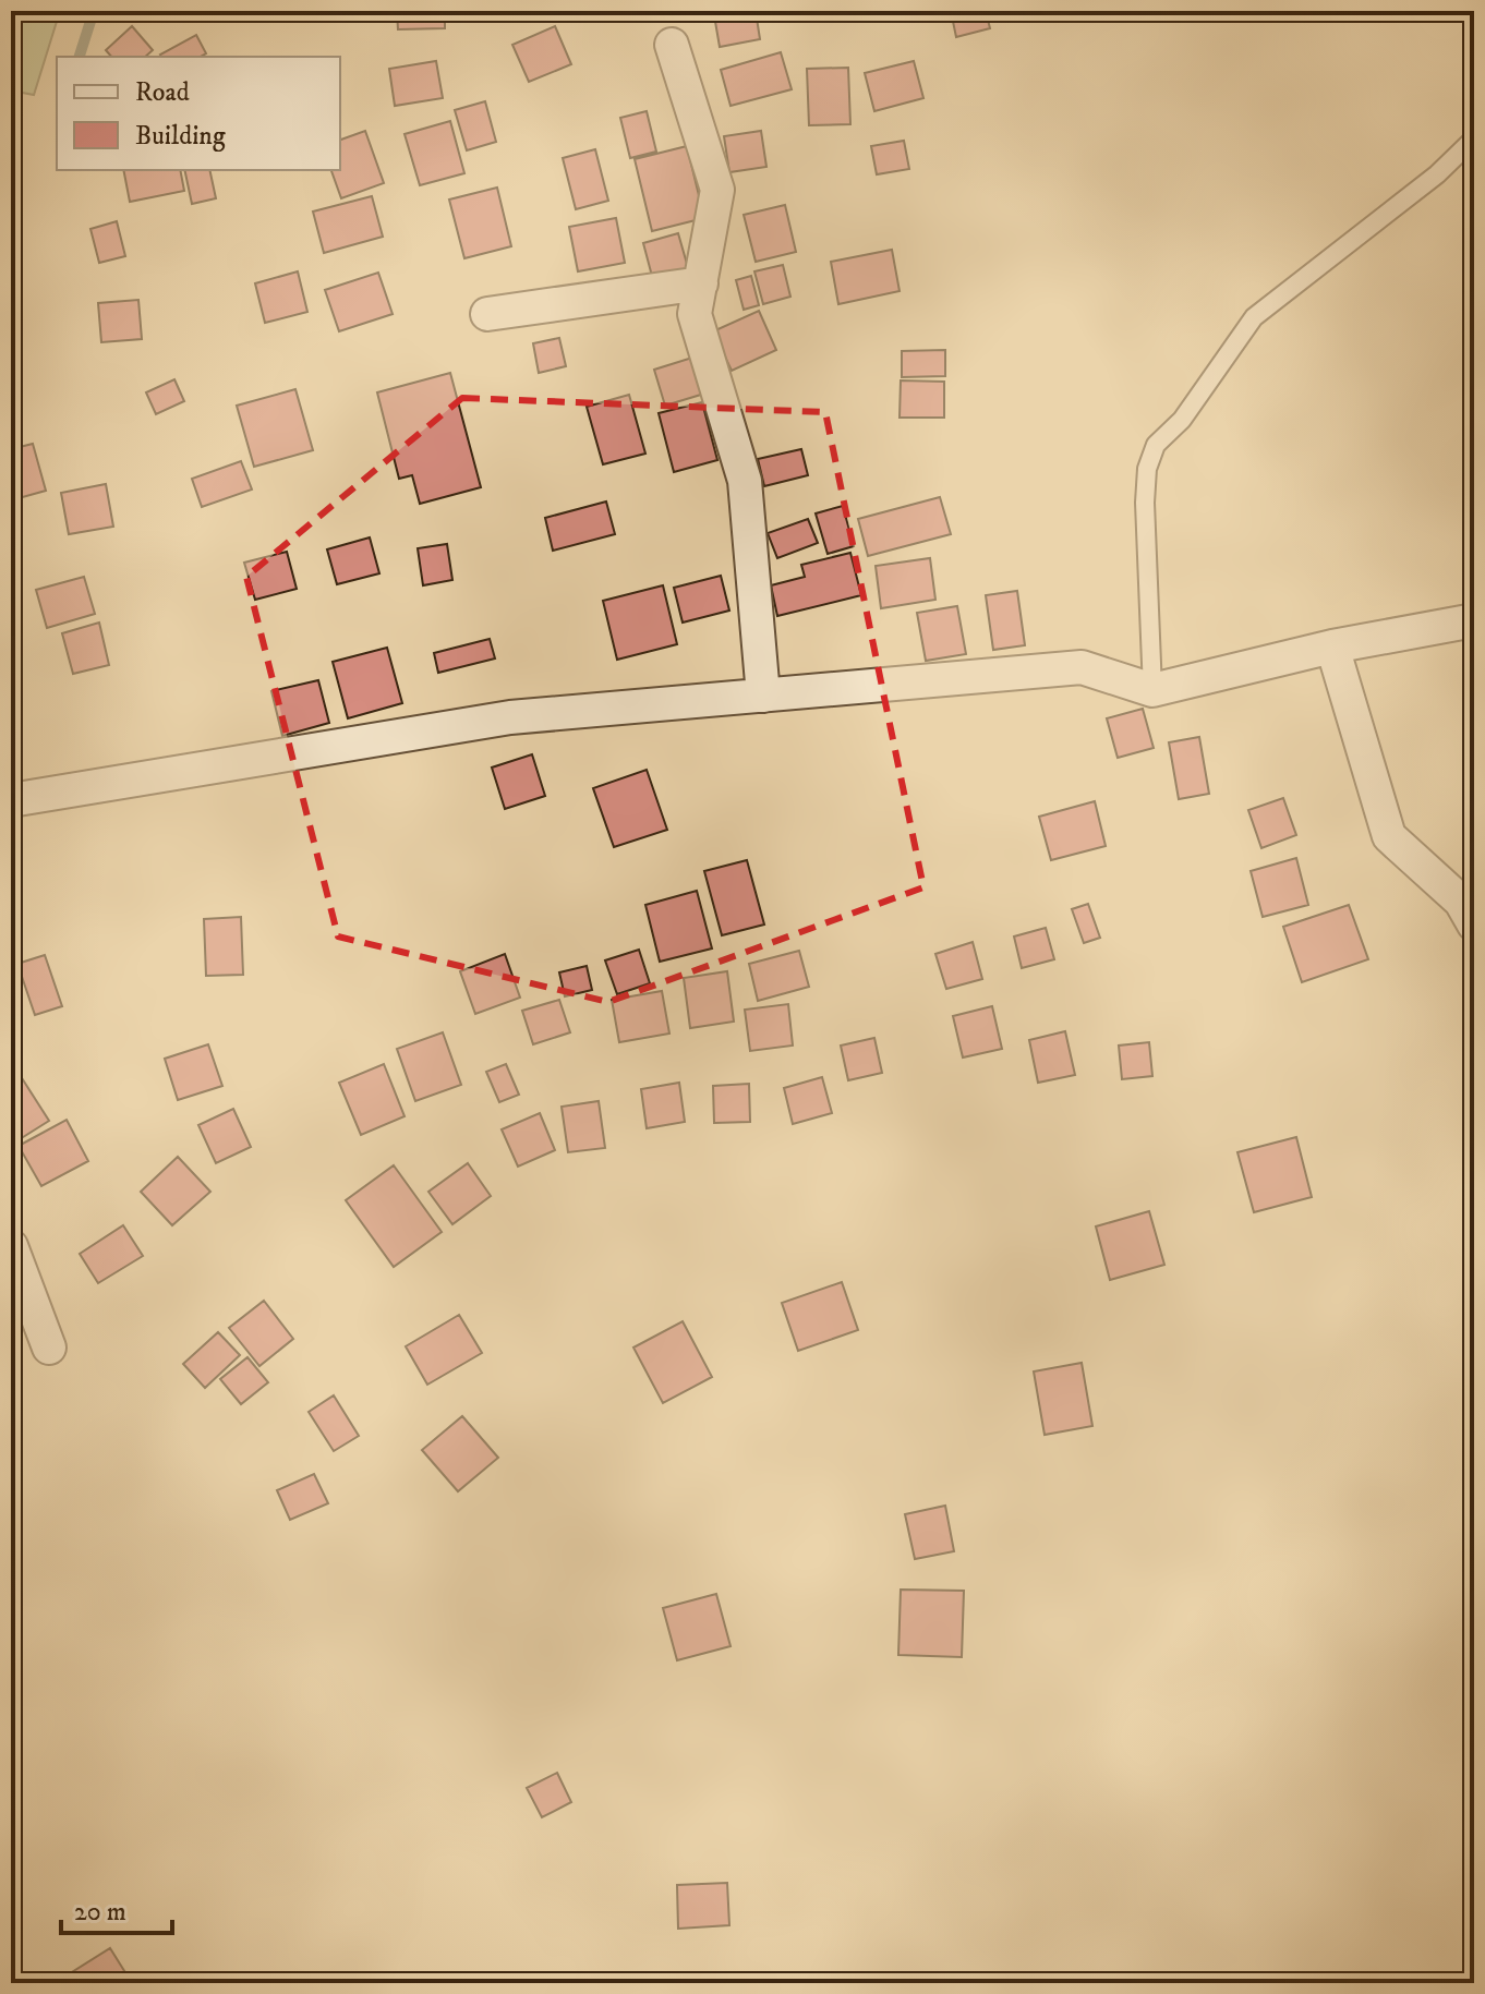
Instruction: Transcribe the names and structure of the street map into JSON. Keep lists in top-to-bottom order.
{
  "legend": ["Road", "Building"],
  "scale_bar": "20 m"
}
